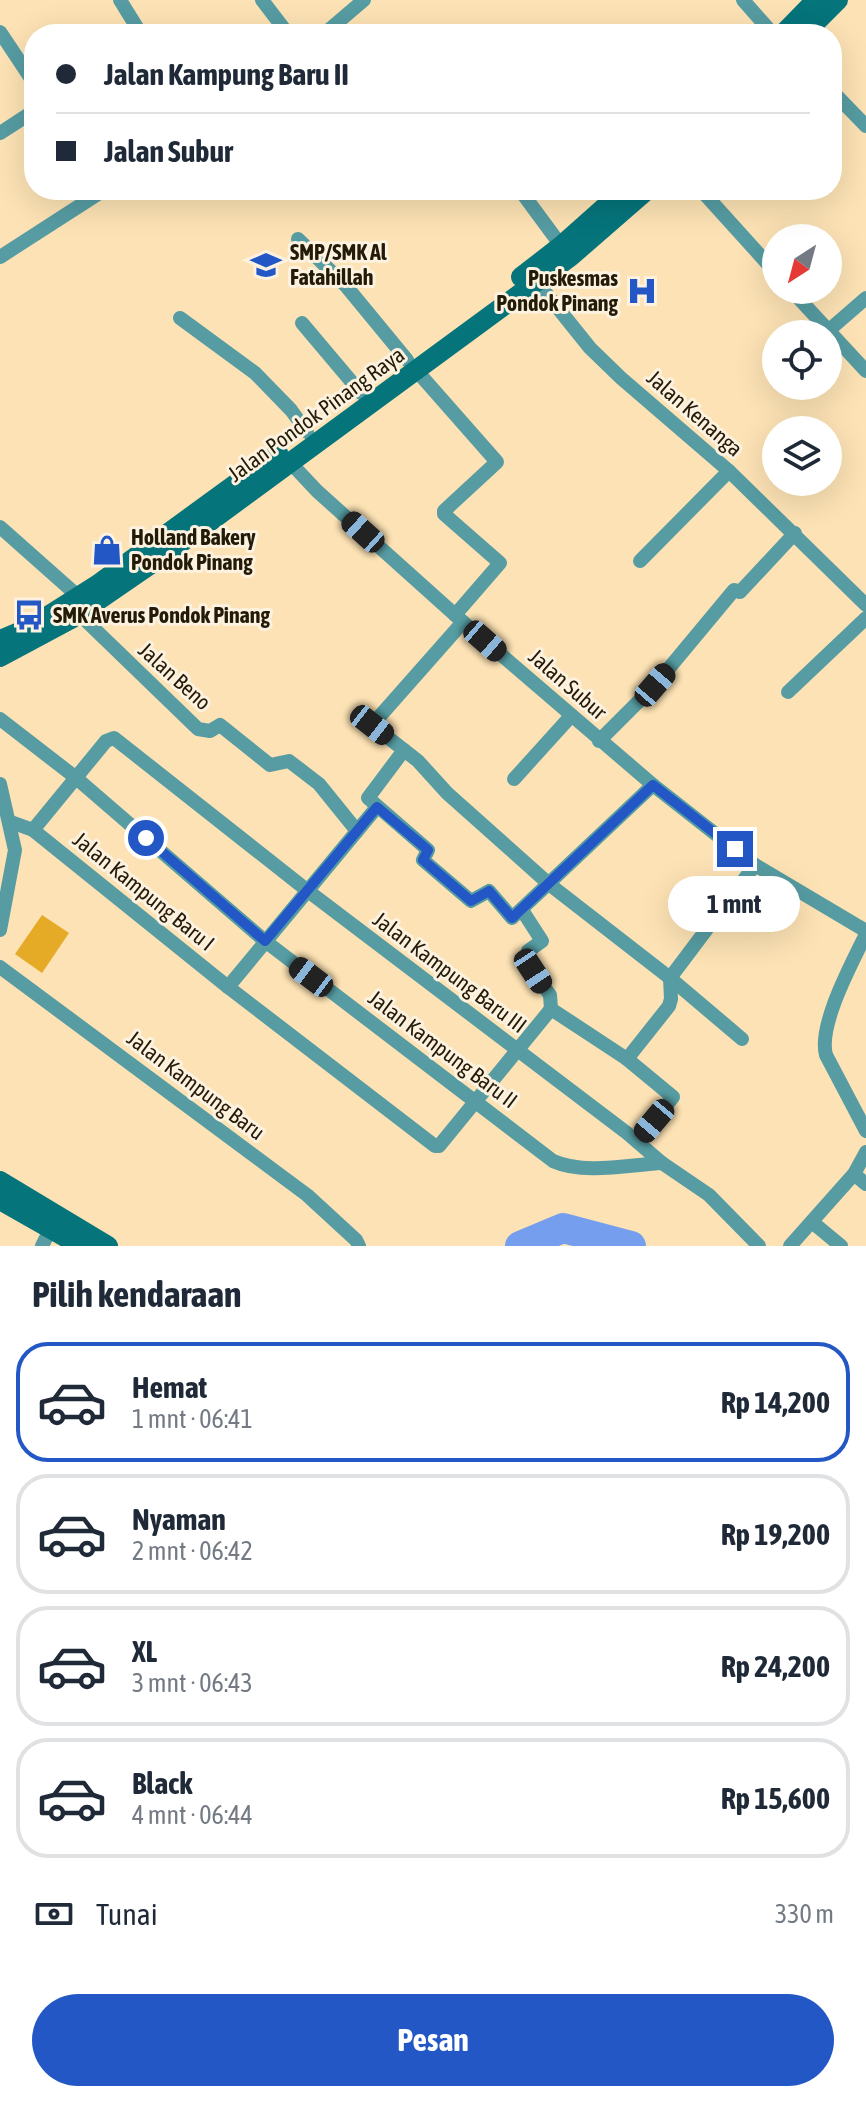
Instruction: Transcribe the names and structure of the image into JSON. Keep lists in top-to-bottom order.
{
  "streets": {
    "main road": ["Jalan Pondok Pinang Raya"],
    "street": [
      "Jalan Kenanga",
      "Jalan Beno",
      "Jalan Subur",
      "Jalan Kampung Baru I",
      "Jalan Kampung Baru III",
      "Jalan Kampung Baru II",
      "Jalan Kampung Baru"
    ]
  },
  "crossings": [
    ["Jalan Kenanga", "Jalan Pondok Pinang Raya"],
    ["Jalan Pondok Pinang Raya", "Jalan Beno"],
    ["Jalan Pondok Pinang Raya", "Jalan Subur"],
    ["Jalan Kampung Baru I", "Jalan Kampung Baru III"],
    ["Jalan Kampung Baru I", "Jalan Kampung Baru II"],
    ["Jalan Kampung Baru III", "Jalan Kampung Baru II"]
  ],
  "places": {
    "school or university": ["SMP/SMK Al Fatahillah"],
    "hospital": ["Puskesmas Pondok Pinang"],
    "shop": ["Holland Bakery Pondok Pinang"],
    "bus stop": ["SMK Averus Pondok Pinang"]
  },
  "north": "bottom left",
  "page": {
    "banner": ["Jalan Kampung Baru II", "Jalan Subur"],
    "bubble": "1 mnt",
    "heading": "Pilih kendaraan",
    "list": [
      {
        "name": "Hemat",
        "note": "1 mnt · 06:41",
        "value": "Rp 14,200"
      },
      {
        "name": "Nyaman",
        "note": "2 mnt · 06:42",
        "value": "Rp 19,200"
      },
      {
        "name": "XL",
        "note": "3 mnt · 06:43",
        "value": "Rp 24,200"
      },
      {
        "name": "Black",
        "note": "4 mnt · 06:44",
        "value": "Rp 15,600"
      }
    ],
    "pay": ["Tunai", "330 m"],
    "buttons": "Pesan"
  }
}
